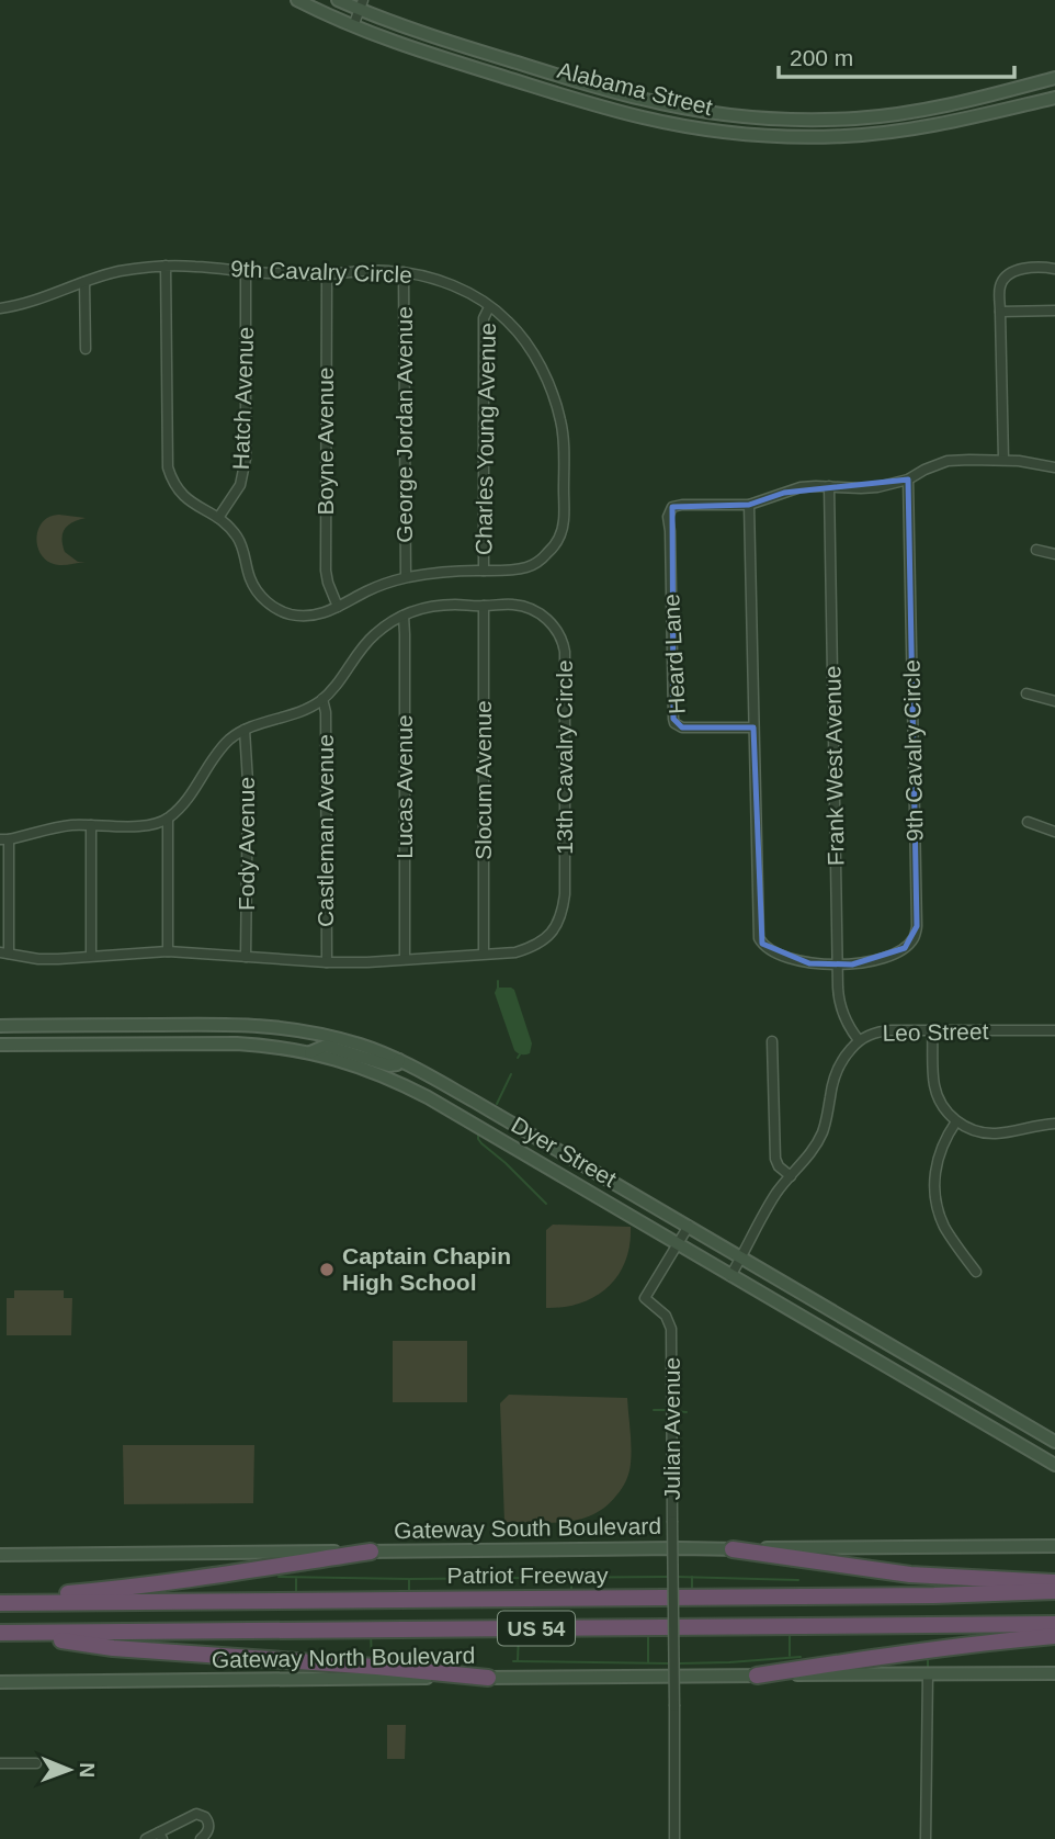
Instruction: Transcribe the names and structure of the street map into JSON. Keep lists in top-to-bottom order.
{
  "streets": {
    "highway": ["Patriot Freeway", "US 54"],
    "main road": [
      "Alabama Street",
      "Dyer Street",
      "Gateway South Boulevard",
      "Gateway North Boulevard"
    ],
    "street": [
      "9th Cavalry Circle",
      "Hatch Avenue",
      "George Jordan Avenue",
      "Charles Young Avenue",
      "Boyne Avenue",
      "Heard Lane",
      "13th Cavalry Circle",
      "Frank West Avenue",
      "Slocum Avenue",
      "Lucas Avenue",
      "Castleman Avenue",
      "Fody Avenue",
      "Leo Street",
      "Julian Avenue"
    ]
  },
  "crossings": [
    ["9th Cavalry Circle", "Hatch Avenue"],
    ["9th Cavalry Circle", "George Jordan Avenue"],
    ["9th Cavalry Circle", "Charles Young Avenue"],
    ["9th Cavalry Circle", "Boyne Avenue"],
    ["9th Cavalry Circle", "Heard Lane"],
    ["9th Cavalry Circle", "Frank West Avenue"],
    ["13th Cavalry Circle", "Slocum Avenue"],
    ["13th Cavalry Circle", "Lucas Avenue"],
    ["13th Cavalry Circle", "Castleman Avenue"],
    ["13th Cavalry Circle", "Fody Avenue"],
    ["Frank West Avenue", "Leo Street"],
    ["Leo Street", "Dyer Street"],
    ["Dyer Street", "Julian Avenue"]
  ],
  "places": ["Captain Chapin High School"],
  "scale_bar": "200 m",
  "north": "right"
}
